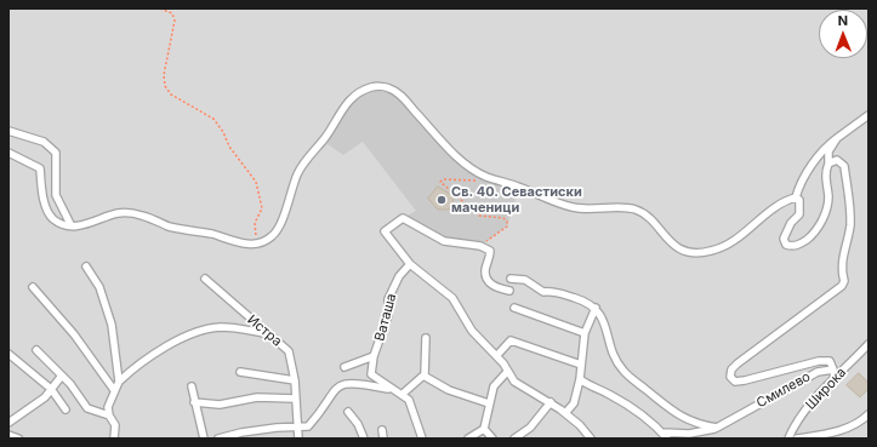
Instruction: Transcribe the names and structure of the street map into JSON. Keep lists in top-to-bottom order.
{
  "streets": {
    "street": [
      "Ваташа",
      "Истра",
      "Широка",
      "Смилево"
    ]
  },
  "places": ["Св. 40. Севастиски маченици"],
  "north": "top"
}
